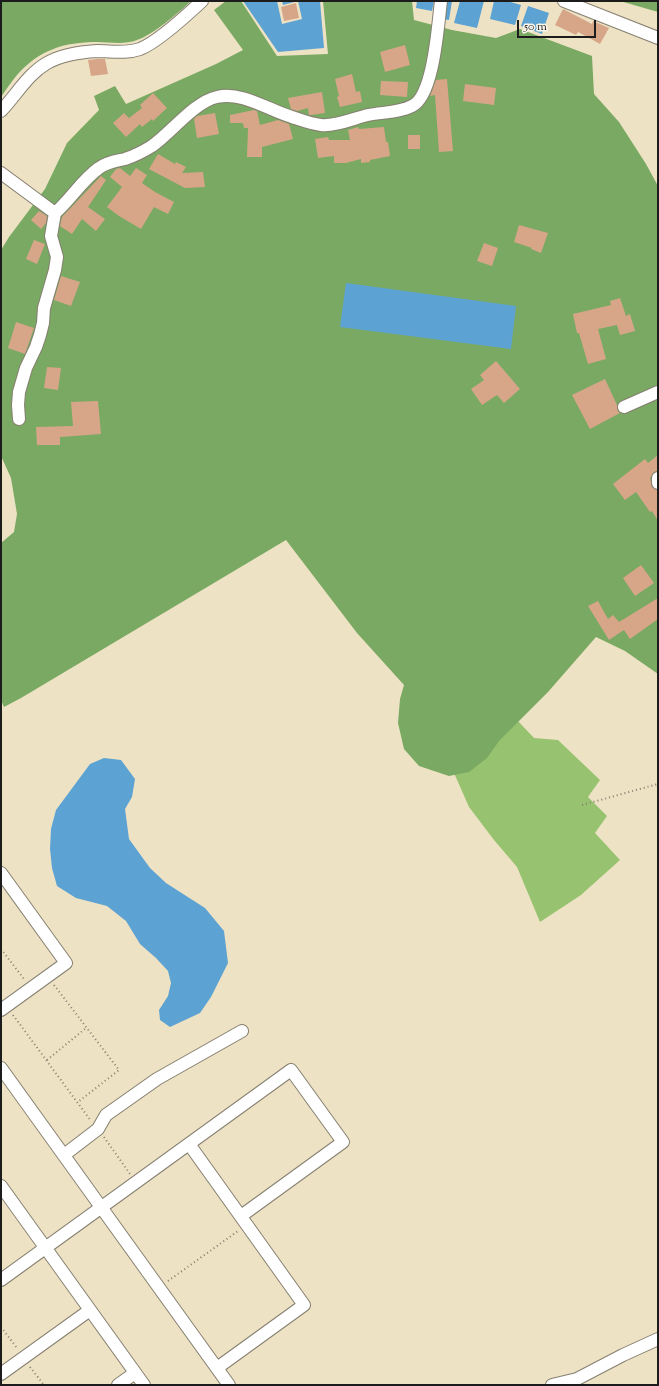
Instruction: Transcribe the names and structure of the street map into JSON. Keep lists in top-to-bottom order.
{
  "scale_bar": "50 m"
}
